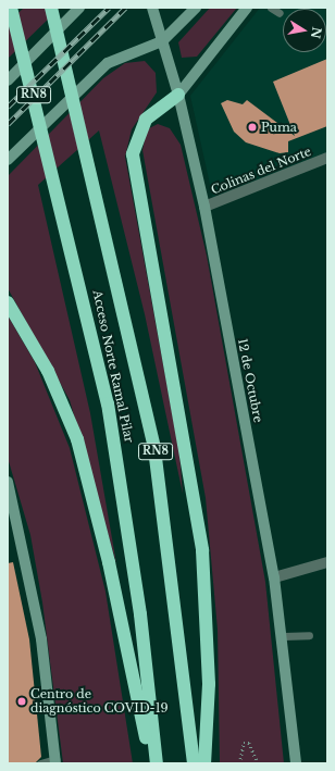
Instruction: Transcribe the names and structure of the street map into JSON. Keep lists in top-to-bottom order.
{
  "streets": {
    "highway": ["RN8", "Acceso Norte Ramal Pilar"],
    "street": ["Colinas del Norte", "12 de Octubre"]
  },
  "crossings": [
    ["Colinas del Norte", "12 de Octubre"]
  ],
  "places": ["Puma", "Centro de diagnóstico COVID-19"],
  "north": "right"
}
